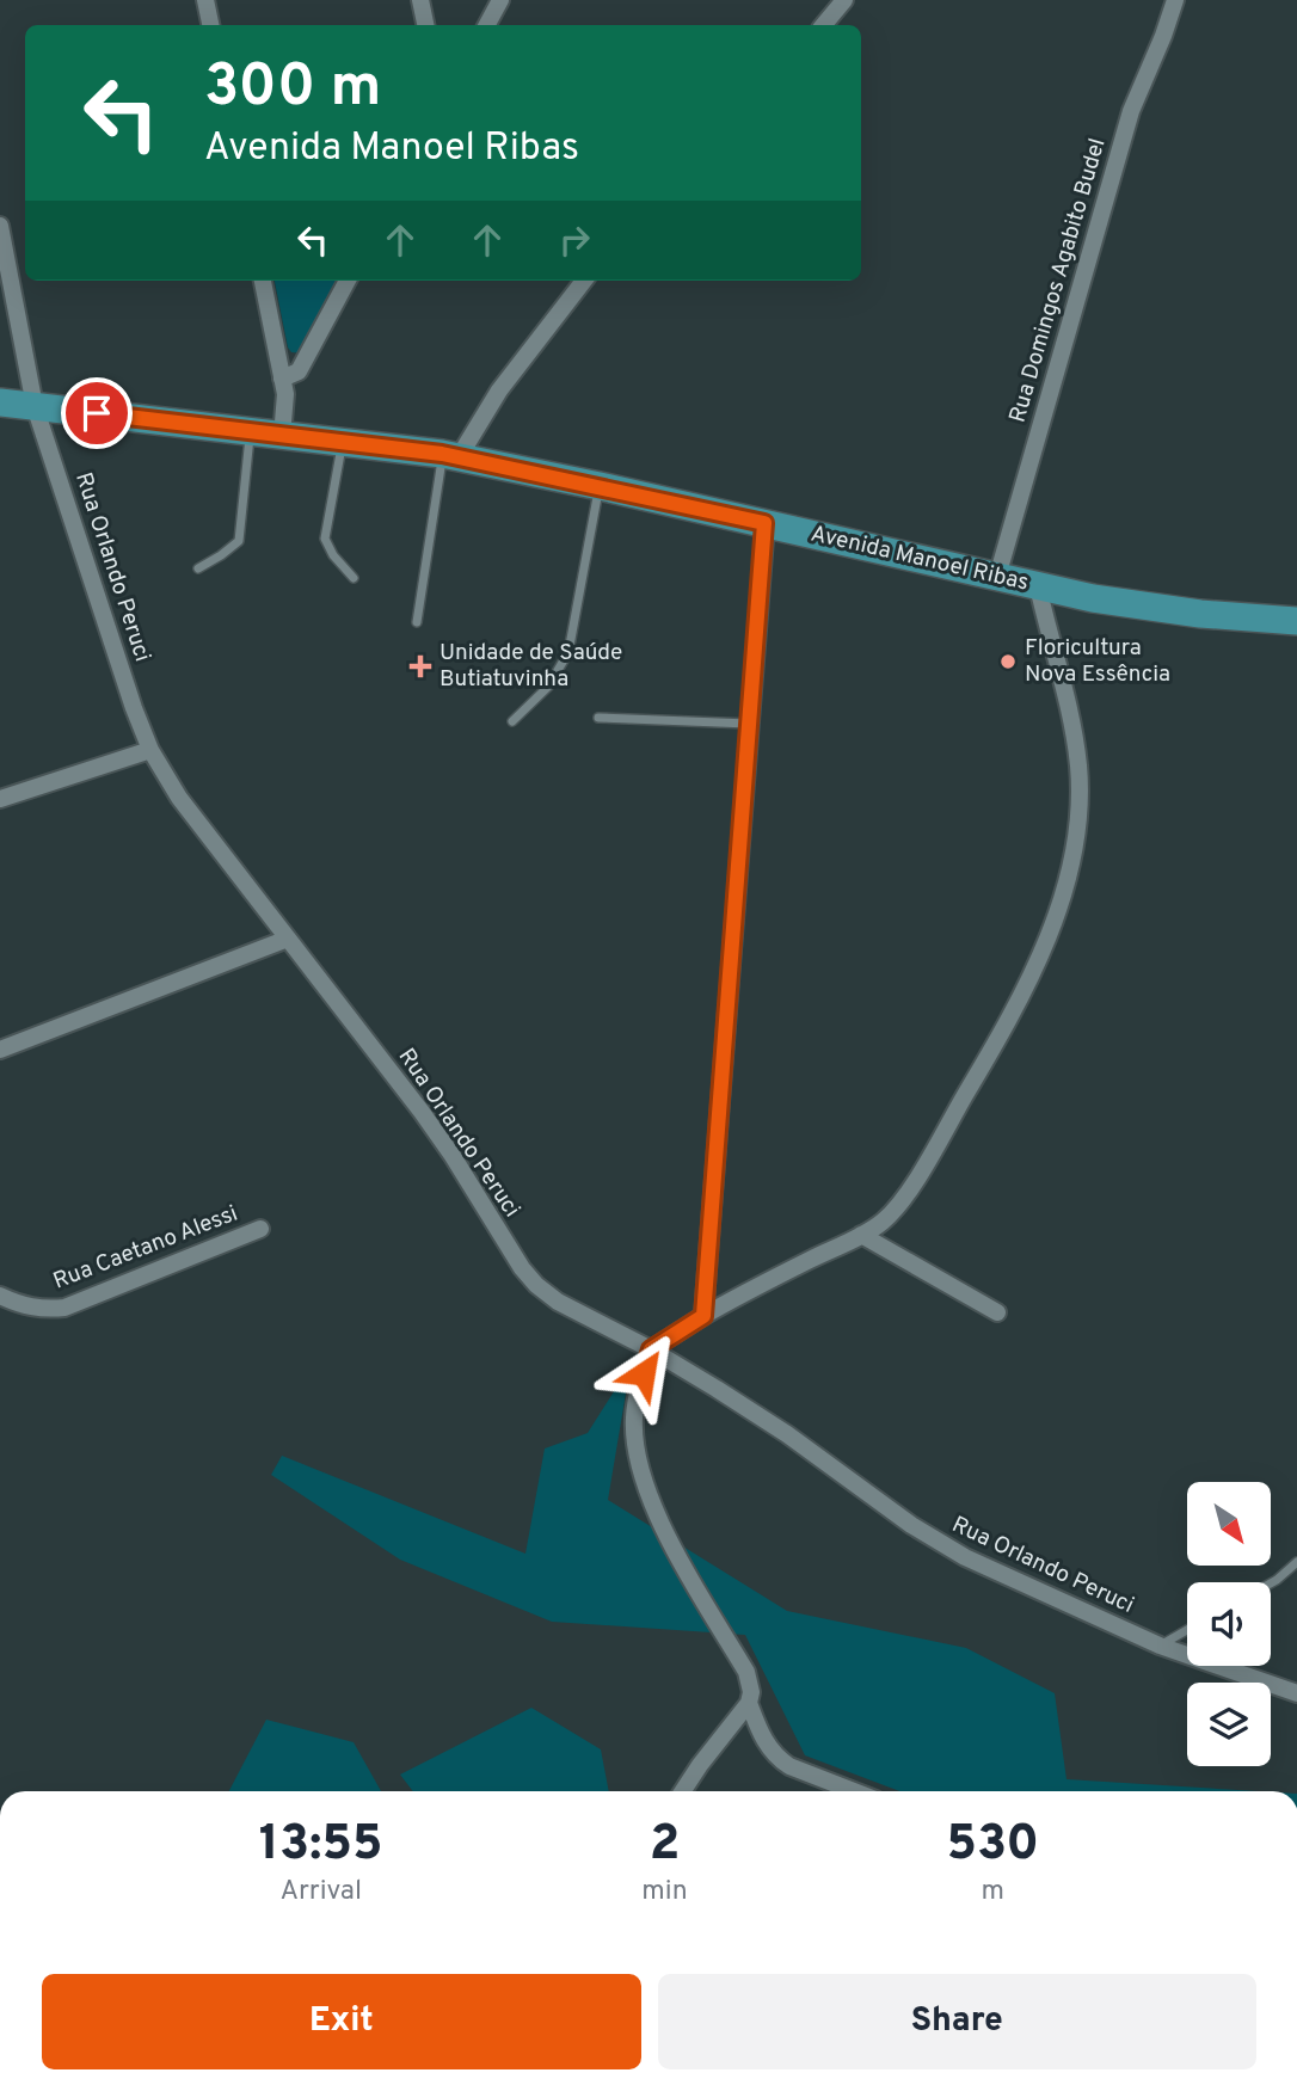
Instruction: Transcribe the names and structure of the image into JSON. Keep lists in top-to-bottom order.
{
  "streets": {
    "main road": ["Avenida Manoel Ribas"],
    "street": ["Rua Domingos Agabito Budel", "Rua Orlando Peruci", "Rua Caetano Alessi"]
  },
  "crossings": [
    ["Rua Domingos Agabito Budel", "Avenida Manoel Ribas"],
    ["Avenida Manoel Ribas", "Rua Orlando Peruci"]
  ],
  "places": {
    "other": ["Floricultura Nova Essência"],
    "health": ["Unidade de Saúde Butiatuvinha"]
  },
  "north": "bottom right",
  "page": {
    "turn": ["300 m", "Avenida Manoel Ribas"],
    "eta": [
      "13:55",
      "Arrival",
      "2",
      "min",
      "530",
      "m"
    ],
    "buttons": ["Exit", "Share"]
  }
}
